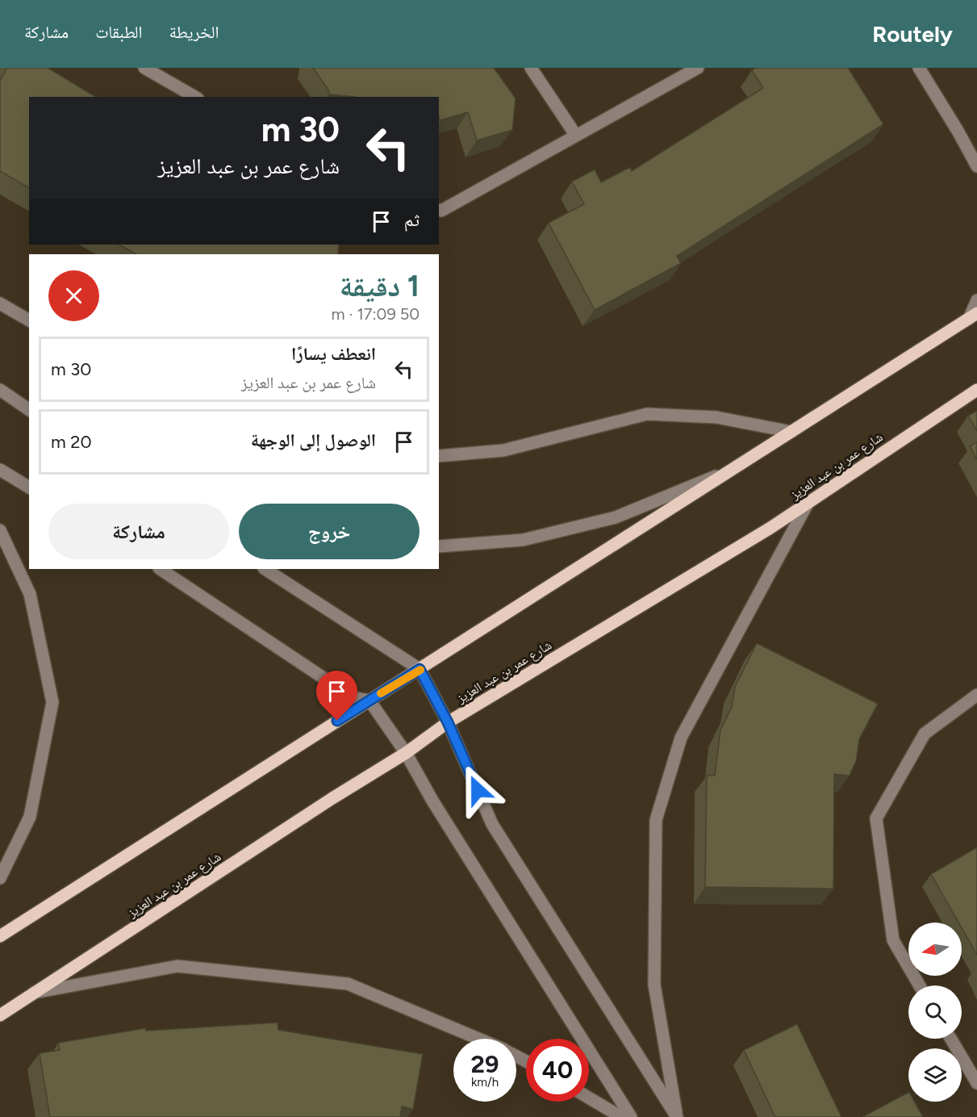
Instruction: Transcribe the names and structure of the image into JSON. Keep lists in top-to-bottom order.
{
  "streets": {
    "main road": ["شارع عمر بن عبد العزيز"]
  },
  "north": "left",
  "page": {
    "header": "Routely",
    "nav": ["الخريطة", "الطبقات", "مشاركة"],
    "turn": ["30 m", "شارع عمر بن عبد العزيز"],
    "then": "ثم",
    "heading": ["1 دقيقة", "50 m · 17:09"],
    "list": [
      {
        "name": "انعطف يسارًا",
        "note": "شارع عمر بن عبد العزيز",
        "value": "30 m"
      },
      {
        "name": "الوصول إلى الوجهة",
        "value": "20 m"
      }
    ],
    "buttons": ["خروج", "مشاركة"],
    "speed": "29 km/h",
    "limit": "40"
  }
}
